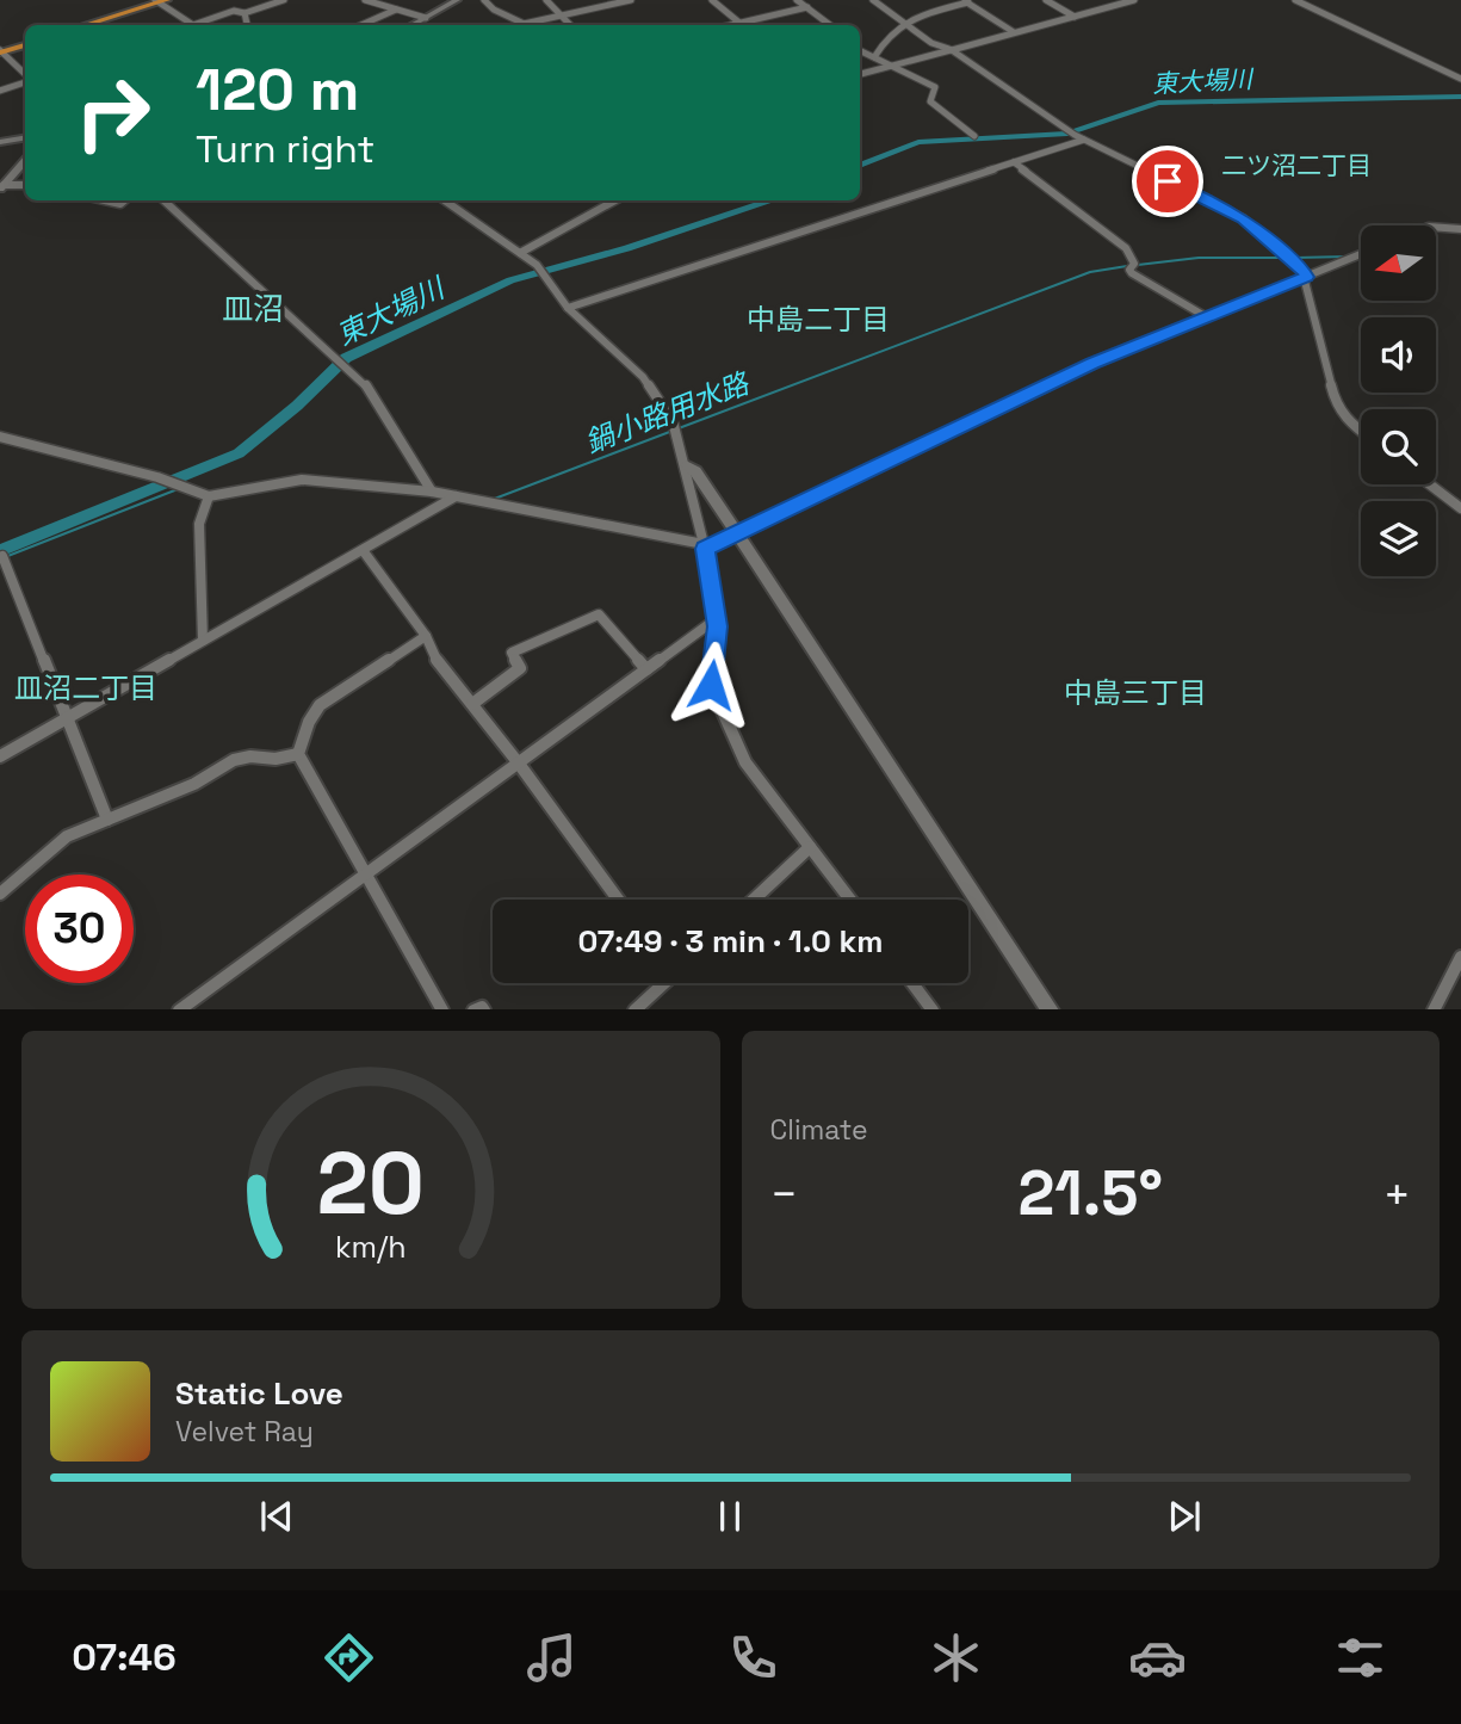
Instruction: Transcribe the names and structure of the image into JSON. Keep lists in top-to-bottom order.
{
  "districts": [
    "二ツ沼二丁目",
    "皿沼",
    "中島二丁目",
    "皿沼二丁目",
    "中島三丁目"
  ],
  "water": ["東大場川", "鍋小路用水路"],
  "north": "left",
  "page": {
    "turn": ["120 m", "Turn right"],
    "limit": "30",
    "trip": "07:49 · 3 min · 1.0 km",
    "tile": "Climate",
    "heat": ["−", "21.5°", "+"],
    "song": ["Static Love", "Velvet Ray"],
    "tabs": "07:46",
    "gauge": ["20", "km/h"]
  }
}
